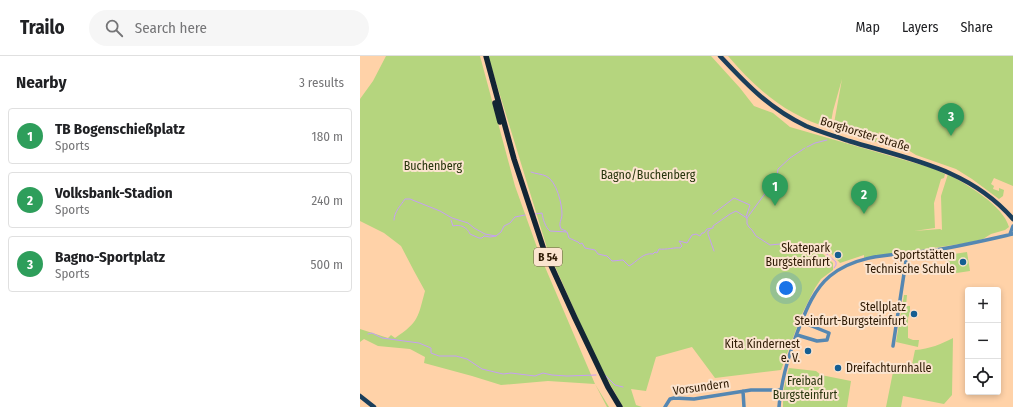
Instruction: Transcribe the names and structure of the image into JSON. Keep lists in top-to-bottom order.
{
  "streets": {
    "highway": ["B 54"],
    "main road": ["Borghorster Straße"],
    "street": ["Vorsundern"]
  },
  "parks": ["Buchenberg", "Bagno/Buchenberg", "Freibad Burgsteinfurt"],
  "places": [
    "Skatepark Burgsteinfurt",
    "Sportstätten Technische Schule",
    "Stellplatz Steinfurt-Burgsteinfurt",
    "Kita Kindernest e. V.",
    "Dreifachturnhalle"
  ],
  "page": {
    "header": "Trailo",
    "search": "Search here",
    "nav": ["Map", "Layers", "Share"],
    "heading": ["Nearby", "3 results"],
    "pins": ["3", "1", "2"],
    "list": [
      {
        "mark": "1",
        "name": "TB Bogenschießplatz",
        "note": "Sports",
        "value": "180 m"
      },
      {
        "mark": "2",
        "name": "Volksbank-Stadion",
        "note": "Sports",
        "value": "240 m"
      },
      {
        "mark": "3",
        "name": "Bagno-Sportplatz",
        "note": "Sports",
        "value": "500 m"
      }
    ],
    "map_buttons": ["+", "−"]
  }
}
